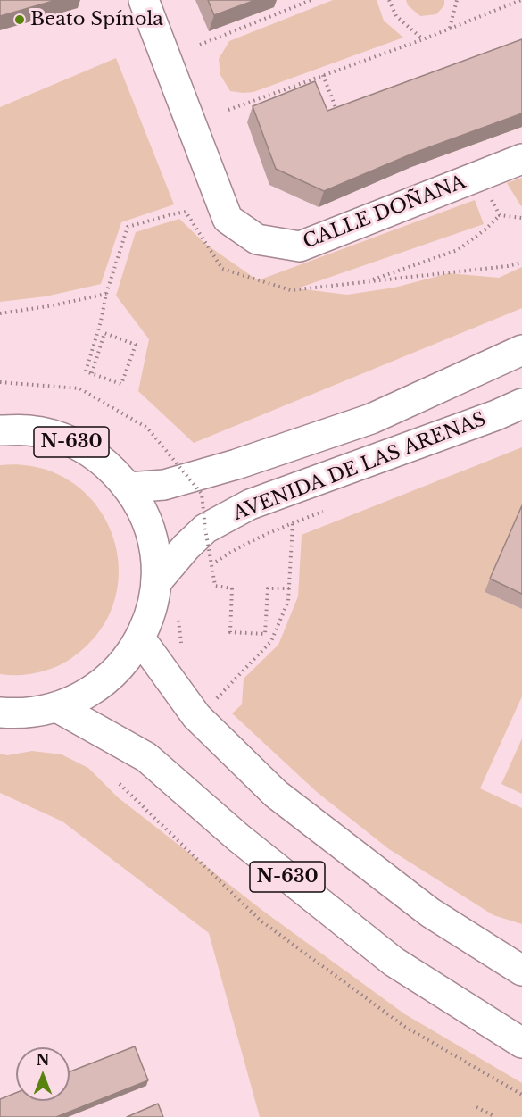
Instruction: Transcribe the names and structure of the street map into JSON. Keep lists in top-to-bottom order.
{
  "streets": {
    "main road": ["CALLE DOÑANA", "N-630", "AVENIDA DE LAS ARENAS"]
  },
  "crossings": [
    ["N-630", "AVENIDA DE LAS ARENAS"]
  ],
  "places": ["Beato Spínola"],
  "north": "top"
}
